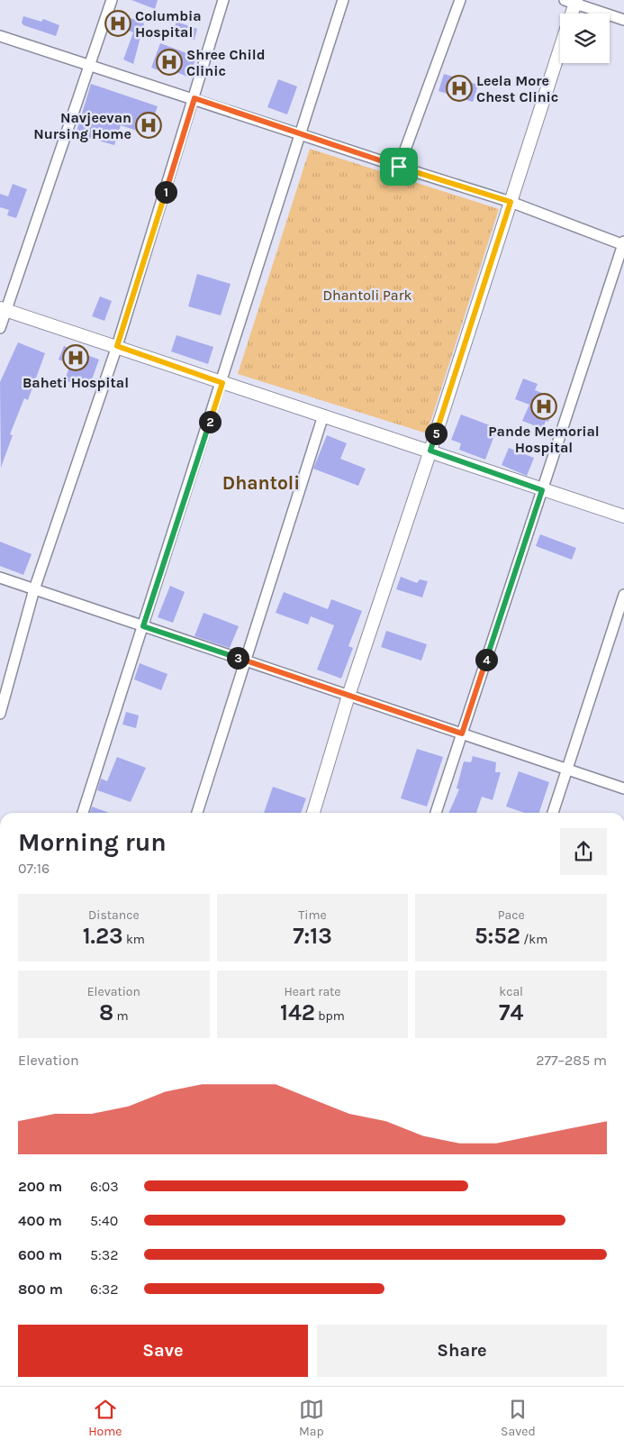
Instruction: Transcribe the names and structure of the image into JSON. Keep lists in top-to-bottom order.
{
  "districts": ["Dhantoli"],
  "parks": ["Dhantoli Park"],
  "places": {
    "hospital": [
      "Columbia Hospital",
      "Shree Child Clinic",
      "Leela More Chest Clinic",
      "Navjeevan Nursing Home",
      "Baheti Hospital",
      "Pande Memorial Hospital"
    ]
  },
  "page": {
    "pins": [
      "1",
      "2",
      "5",
      "3",
      "4"
    ],
    "heading": ["Morning run", "07:16"],
    "stats": [
      ["Distance", "1.23 km"],
      ["Time", "7:13"],
      ["Pace", "5:52 /km"],
      ["Elevation", "8 m"],
      ["Heart rate", "142 bpm"],
      ["kcal", "74"]
    ],
    "chart": ["Elevation", "277–285 m"],
    "list": [
      {
        "name": "200 m",
        "note": "6:03"
      },
      {
        "name": "400 m",
        "note": "5:40"
      },
      {
        "name": "600 m",
        "note": "5:32"
      },
      {
        "name": "800 m",
        "note": "6:32"
      }
    ],
    "buttons": ["Save", "Share"],
    "tabs": ["Home", "Map", "Saved"]
  }
}
